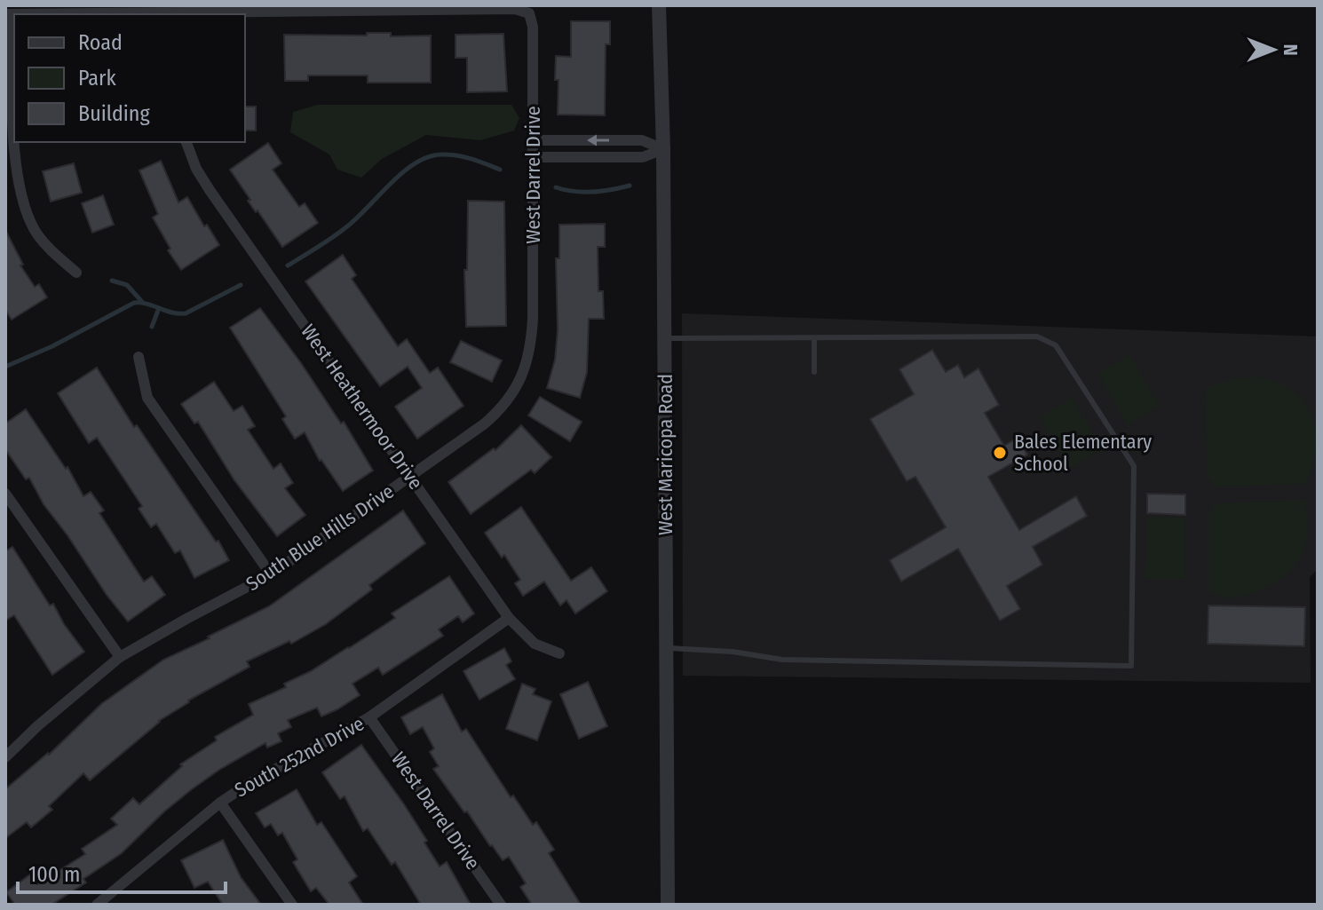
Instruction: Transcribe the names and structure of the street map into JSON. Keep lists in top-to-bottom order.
{
  "streets": {
    "street": [
      "West Darrel Drive",
      "West Heathermoor Drive",
      "West Maricopa Road",
      "South Blue Hills Drive",
      "South 252nd Drive"
    ]
  },
  "crossings": [
    ["West Darrel Drive", "South Blue Hills Drive"],
    ["West Darrel Drive", "South 252nd Drive"],
    ["West Heathermoor Drive", "South Blue Hills Drive"],
    ["West Heathermoor Drive", "South 252nd Drive"]
  ],
  "places": ["Bales Elementary School"],
  "legend": ["Road", "Park", "Building"],
  "scale_bar": "100 m",
  "north": "right"
}
